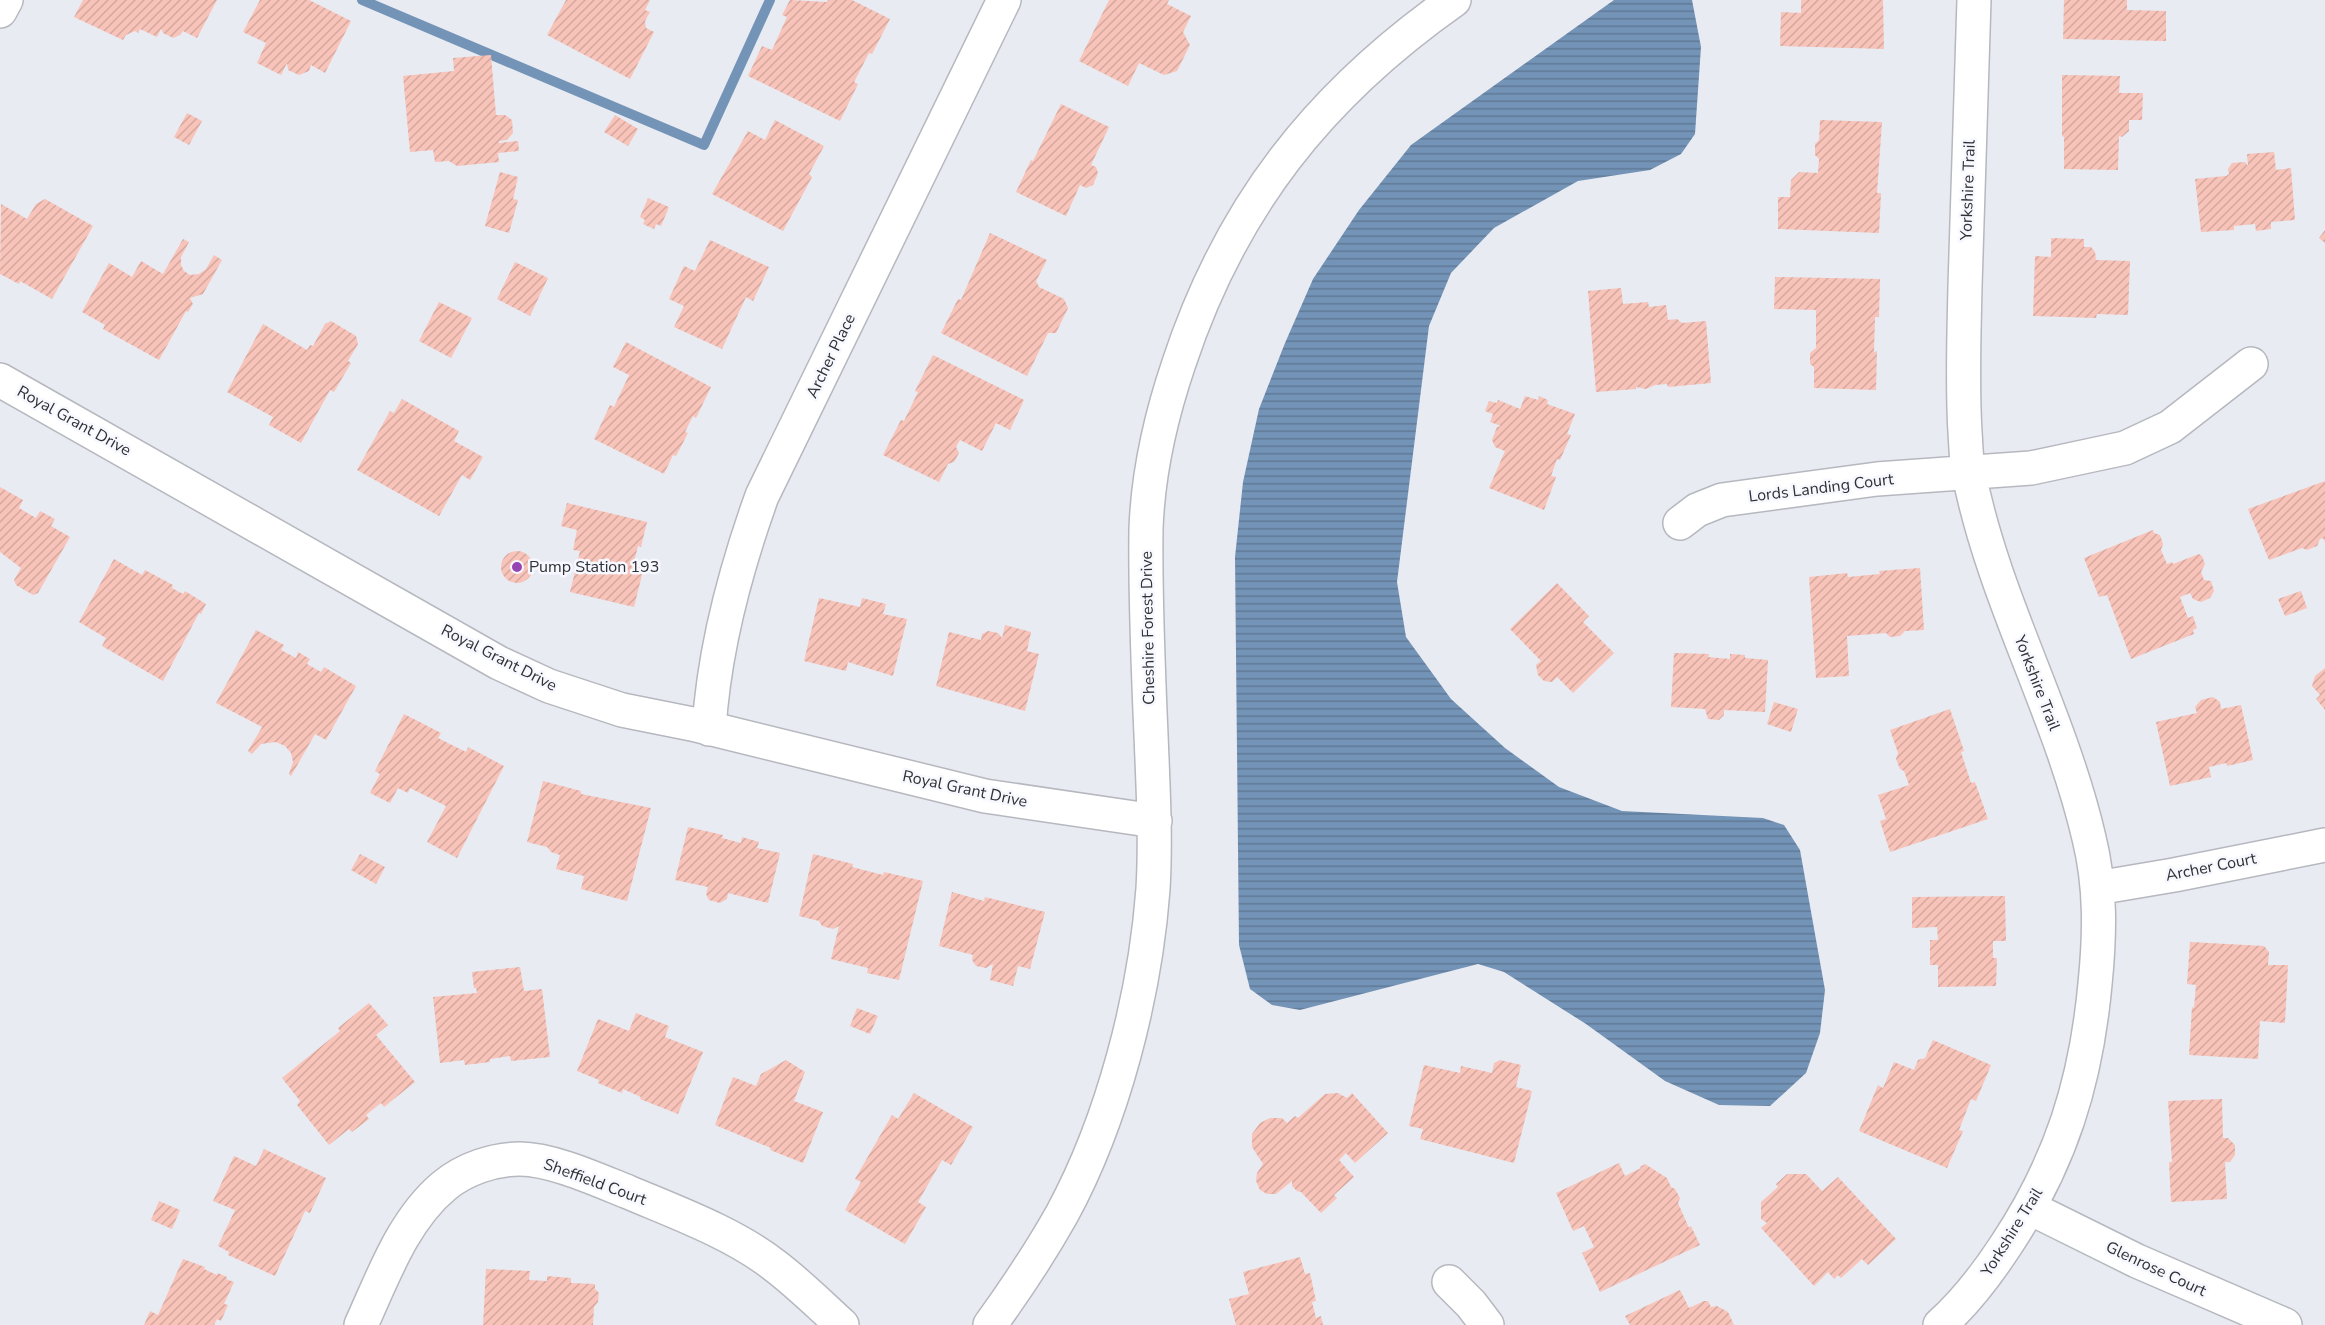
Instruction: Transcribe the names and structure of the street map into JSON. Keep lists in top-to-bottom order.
{
  "streets": {
    "street": [
      "Yorkshire Trail",
      "Archer Place",
      "Royal Grant Drive",
      "Lords Landing Court",
      "Cheshire Forest Drive",
      "Archer Court",
      "Sheffield Court",
      "Glenrose Court"
    ]
  },
  "crossings": [
    ["Yorkshire Trail", "Lords Landing Court"],
    ["Yorkshire Trail", "Archer Court"],
    ["Yorkshire Trail", "Glenrose Court"],
    ["Archer Place", "Royal Grant Drive"],
    ["Royal Grant Drive", "Cheshire Forest Drive"]
  ],
  "places": ["Pump Station 193"]
}
